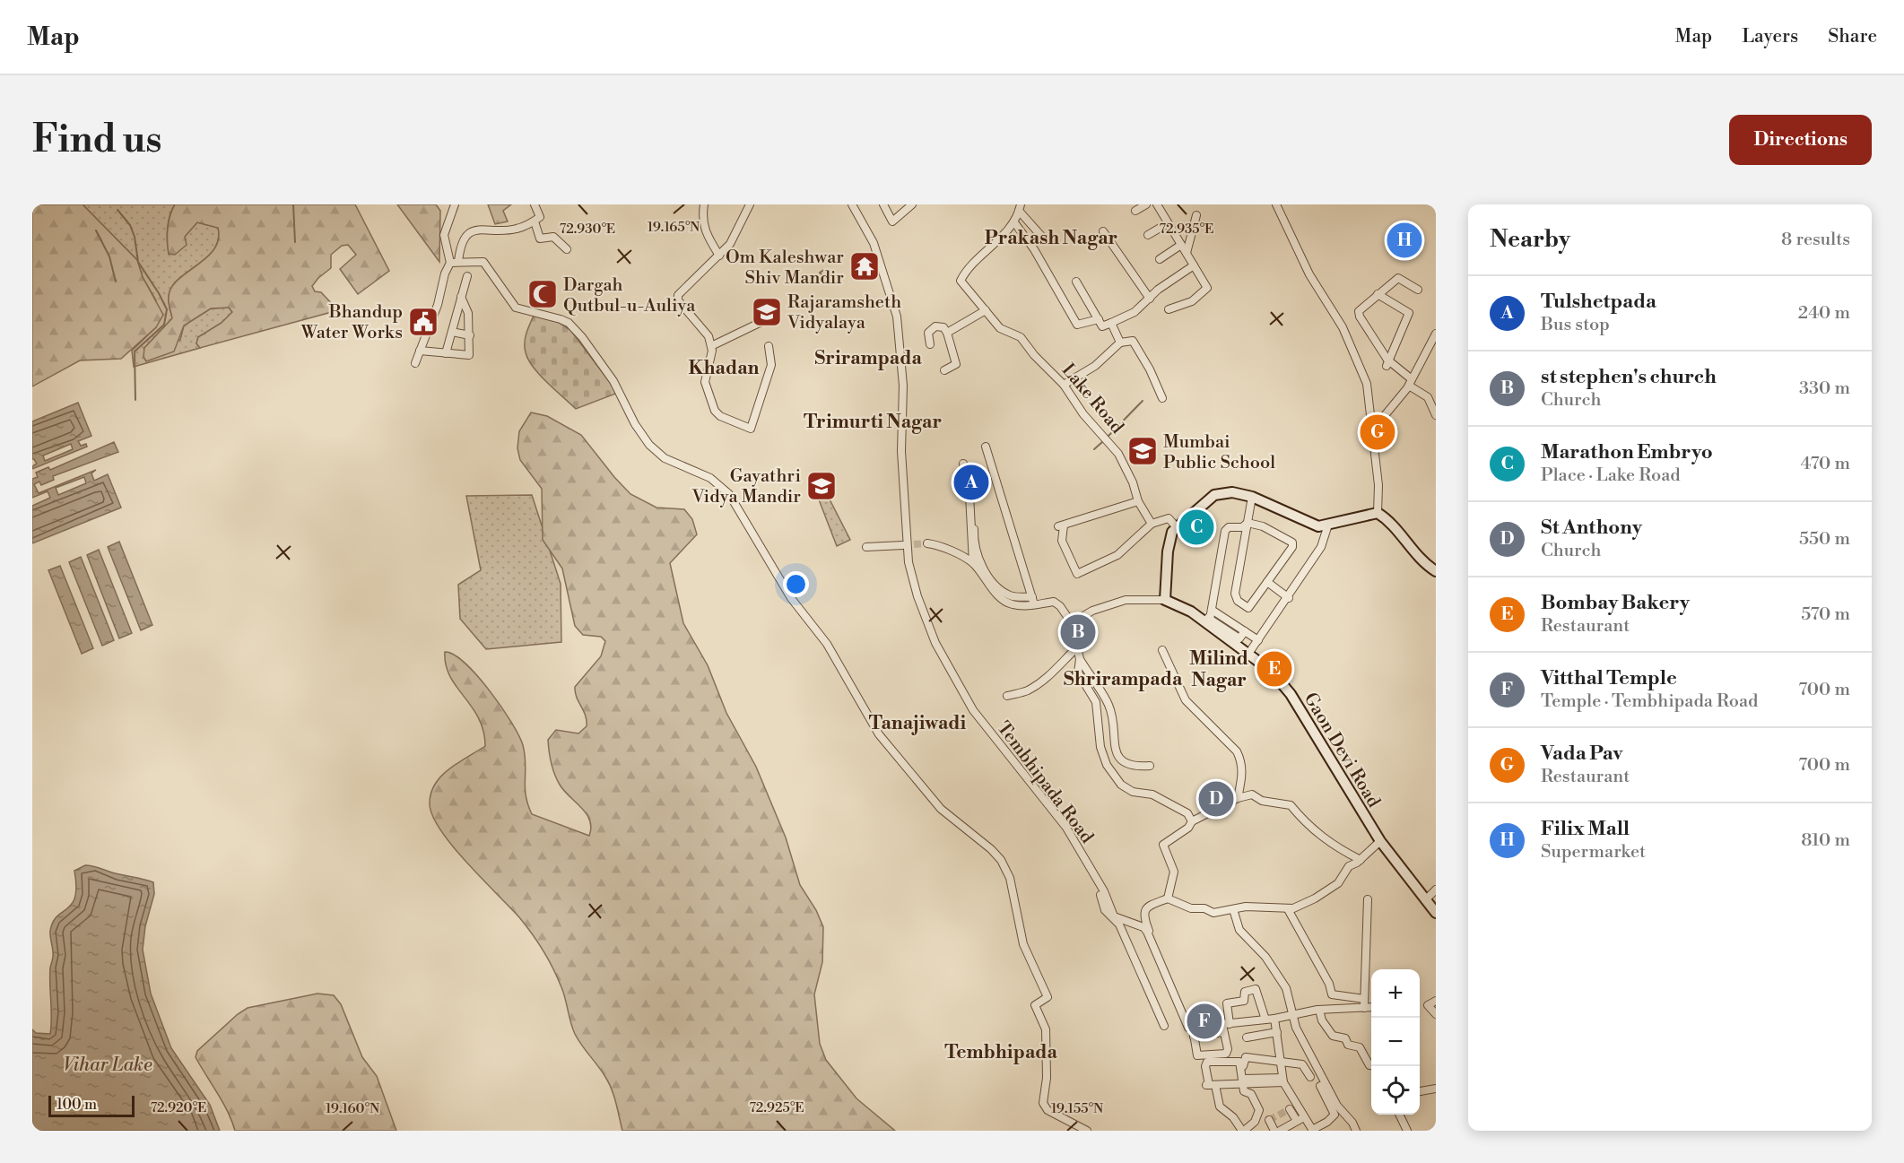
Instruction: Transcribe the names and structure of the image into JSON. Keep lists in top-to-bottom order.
{
  "streets": {
    "street": ["Lake Road", "Gaon Devi Road", "Tembhipada Road"]
  },
  "districts": [
    "Prakash Nagar",
    "Srirampada",
    "Khadan",
    "Trimurti Nagar",
    "Milind Nagar",
    "Shrirampada",
    "Tanajiwadi",
    "Tembhipada"
  ],
  "water": ["Vihar Lake"],
  "places": {
    "temple": ["Om Kaleshwar Shiv Mandir"],
    "mosque": ["Dargah Qutbul-u-Auliya"],
    "school or university": ["Rajaramsheth Vidyalaya", "Mumbai Public School", "Gayathri Vidya Mandir"],
    "public building": ["Bhandup Water Works"]
  },
  "scale_bar": "100 m",
  "page": {
    "header": "Map",
    "nav": ["Map", "Layers", "Share"],
    "buttons": "Directions",
    "title": "Find us",
    "heading": ["Nearby", "8 results"],
    "pins": [
      "H",
      "G",
      "A",
      "C",
      "B",
      "E",
      "D",
      "F"
    ],
    "list": [
      {
        "mark": "A",
        "name": "Tulshetpada",
        "note": "Bus stop",
        "value": "240 m"
      },
      {
        "mark": "B",
        "name": "st stephen's church",
        "note": "Church",
        "value": "330 m"
      },
      {
        "mark": "C",
        "name": "Marathon Embryo",
        "note": "Place · Lake Road",
        "value": "470 m"
      },
      {
        "mark": "D",
        "name": "St Anthony",
        "note": "Church",
        "value": "550 m"
      },
      {
        "mark": "E",
        "name": "Bombay Bakery",
        "note": "Restaurant",
        "value": "570 m"
      },
      {
        "mark": "F",
        "name": "Vitthal Temple",
        "note": "Temple · Tembhipada Road",
        "value": "700 m"
      },
      {
        "mark": "G",
        "name": "Vada Pav",
        "note": "Restaurant",
        "value": "700 m"
      },
      {
        "mark": "H",
        "name": "Filix Mall",
        "note": "Supermarket",
        "value": "810 m"
      }
    ],
    "map_buttons": ["+", "−"],
    "scale": "100 m"
  },
  "coordinates": [
    "19.165°N",
    "72.930°E",
    "72.935°E",
    "72.920°E",
    "72.925°E",
    "19.160°N",
    "19.155°N"
  ]
}
